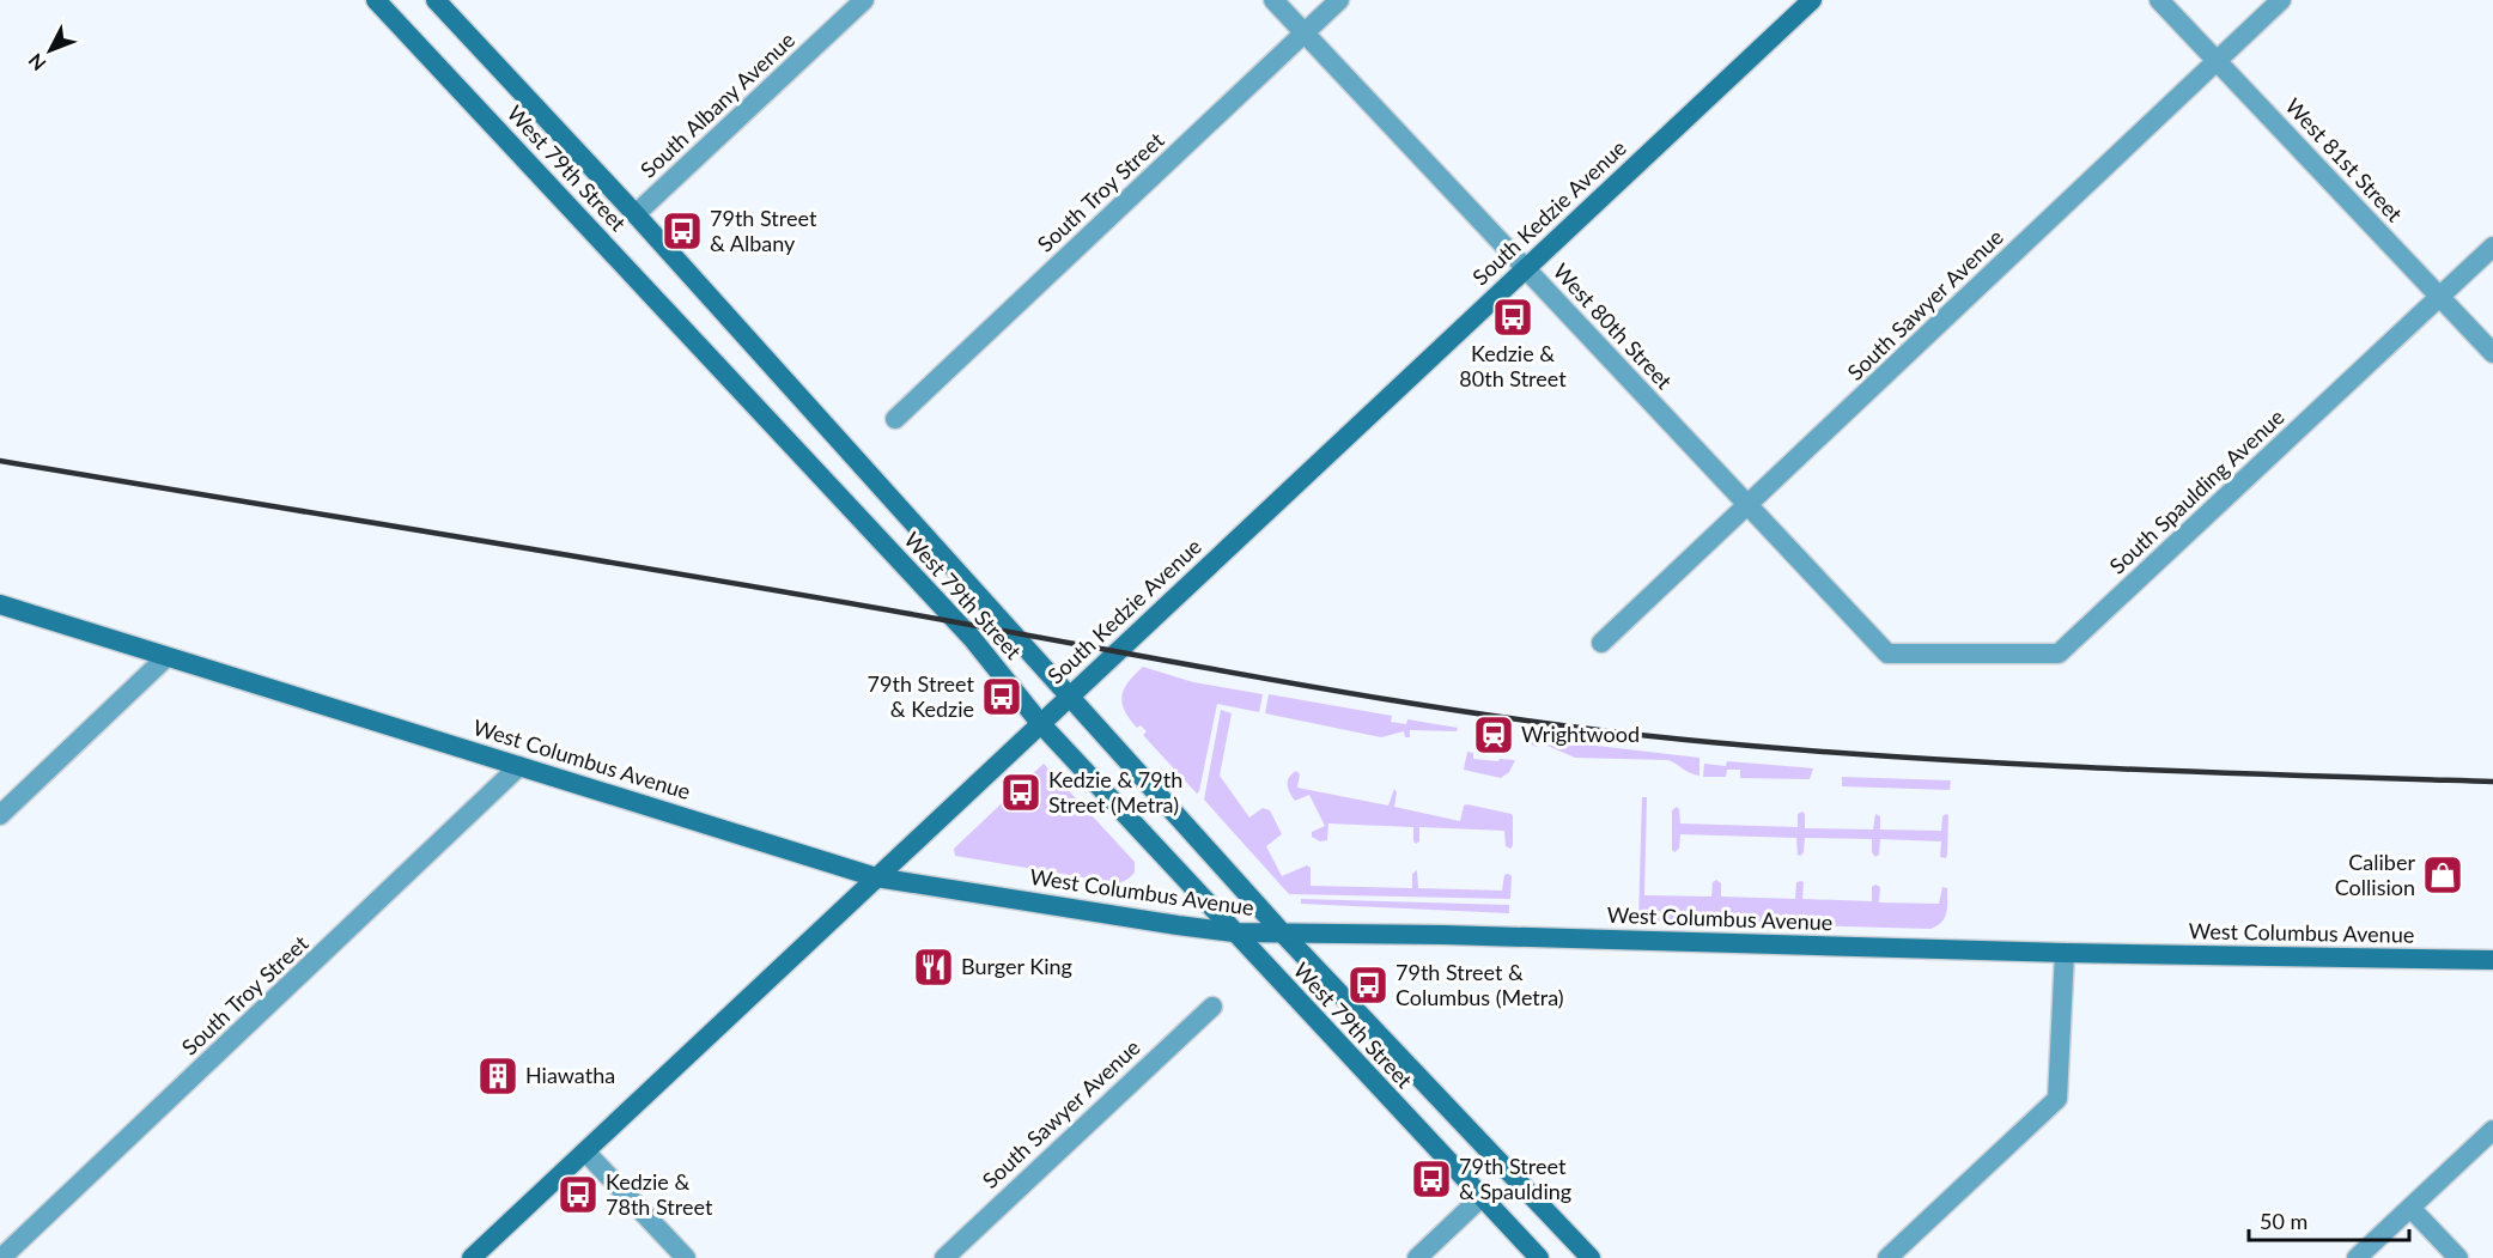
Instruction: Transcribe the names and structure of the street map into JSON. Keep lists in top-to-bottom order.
{
  "streets": {
    "main road": ["West 79th Street", "South Kedzie Avenue", "West Columbus Avenue"],
    "street": [
      "South Albany Avenue",
      "West 81st Street",
      "South Troy Street",
      "South Sawyer Avenue",
      "West 80th Street",
      "South Spaulding Avenue"
    ]
  },
  "crossings": [
    ["South Albany Avenue", "West 79th Street"],
    ["West 81st Street", "South Sawyer Avenue"],
    ["West 81st Street", "South Spaulding Avenue"],
    ["West 79th Street", "South Kedzie Avenue"],
    ["West 79th Street", "West Columbus Avenue"],
    ["South Troy Street", "West 80th Street"],
    ["South Troy Street", "West Columbus Avenue"],
    ["South Kedzie Avenue", "West 80th Street"],
    ["South Kedzie Avenue", "West Columbus Avenue"],
    ["South Sawyer Avenue", "West 80th Street"],
    ["West 80th Street", "South Spaulding Avenue"]
  ],
  "places": {
    "bus stop": [
      "79th Street & Albany",
      "Kedzie & 80th Street",
      "79th Street & Kedzie",
      "Kedzie & 79th Street (Metra)",
      "79th Street & Columbus (Metra)",
      "79th Street & Spaulding",
      "Kedzie & 78th Street"
    ],
    "station": ["Wrightwood"],
    "shop": ["Caliber Collision"],
    "restaurant": ["Burger King"],
    "building": ["Hiawatha"]
  },
  "scale_bar": "50 m",
  "north": "bottom left"
}
